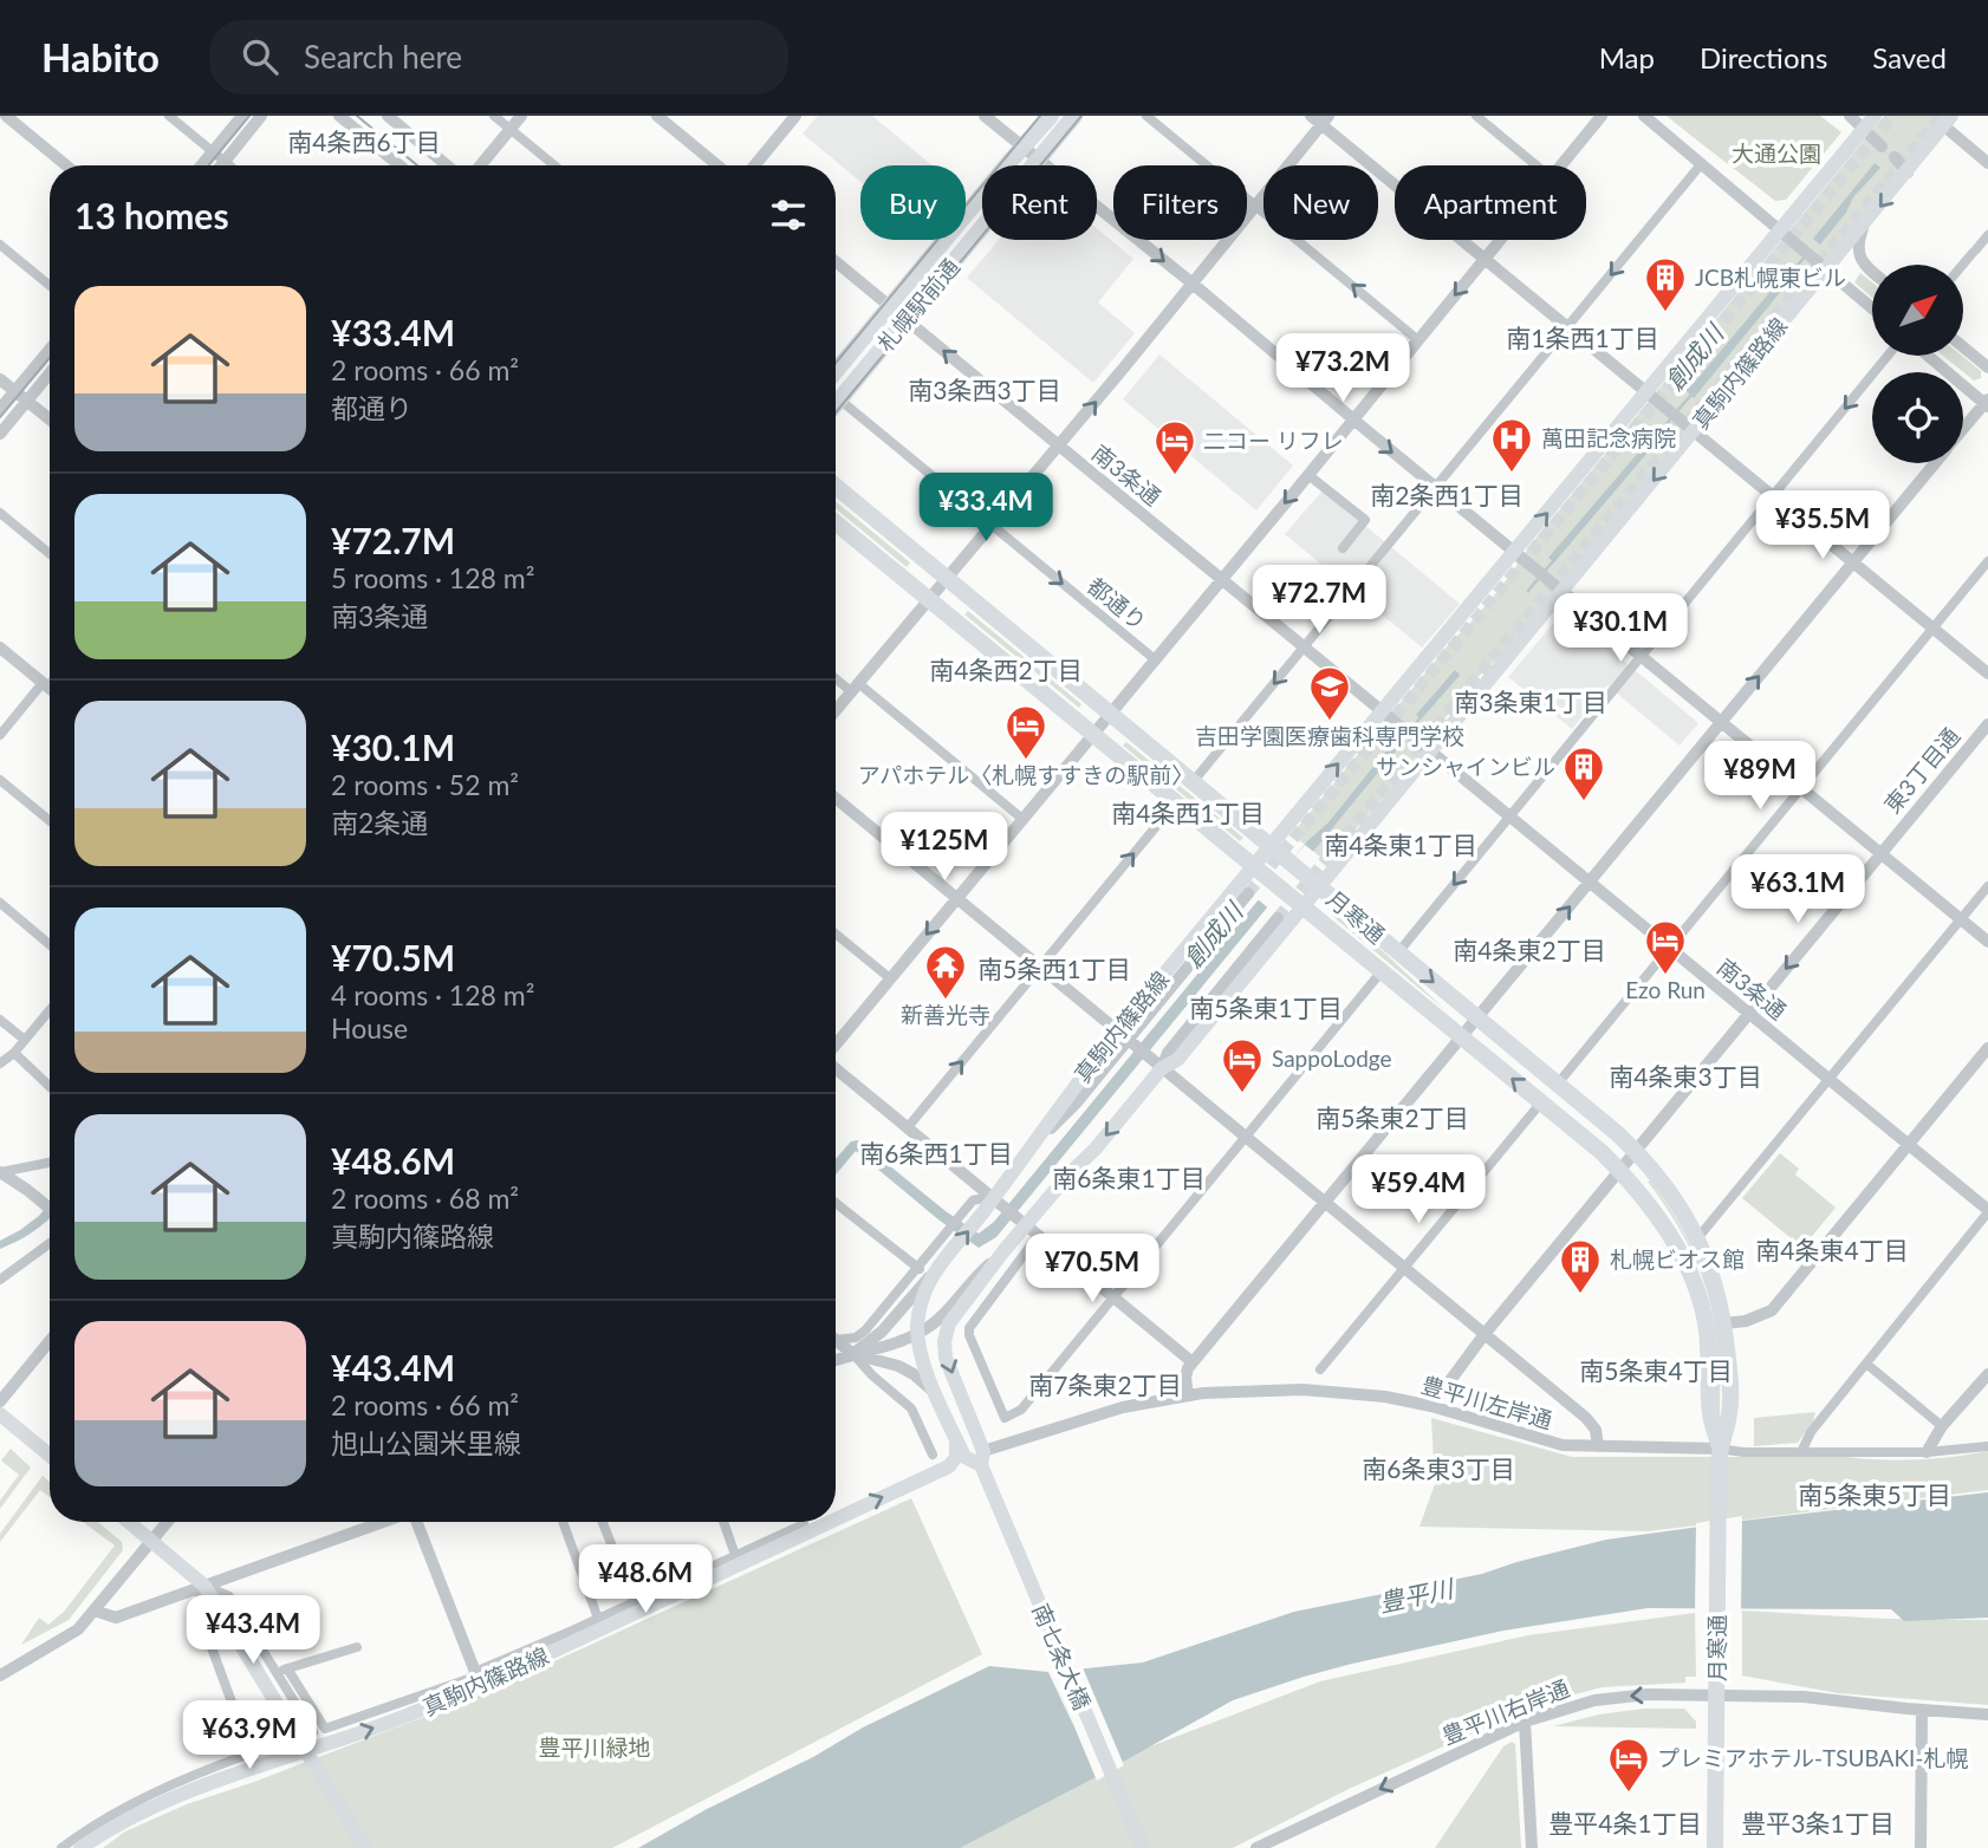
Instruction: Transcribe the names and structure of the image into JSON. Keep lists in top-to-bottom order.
{
  "streets": {
    "highway": ["札幌駅前通", "月寒通"],
    "main road": ["真駒内篠路線", "南七条大橋"],
    "street": [
      "南3条通",
      "都通り",
      "東3丁目通",
      "豊平川左岸通",
      "豊平川右岸通"
    ]
  },
  "crossings": [
    ["札幌駅前通", "南3条通"],
    ["札幌駅前通", "都通り"],
    ["真駒内篠路線", "南3条通"],
    ["真駒内篠路線", "月寒通"],
    ["真駒内篠路線", "豊平川左岸通"],
    ["真駒内篠路線", "南七条大橋"],
    ["南3条通", "東3丁目通"],
    ["東3丁目通", "月寒通"],
    ["東3丁目通", "豊平川左岸通"],
    ["月寒通", "豊平川左岸通"],
    ["月寒通", "豊平川右岸通"],
    ["豊平川左岸通", "南七条大橋"]
  ],
  "one_way": ["都通り", "豊平川右岸通"],
  "districts": [
    "南4条西6丁目",
    "南1条西1丁目",
    "南3条西3丁目",
    "南2条西1丁目",
    "南4条西2丁目",
    "南3条東1丁目",
    "南4条西1丁目",
    "南4条東1丁目",
    "南4条東2丁目",
    "南5条西1丁目",
    "南5条東1丁目",
    "南4条東3丁目",
    "南5条東2丁目",
    "南6条西1丁目",
    "南6条東1丁目",
    "南4条東4丁目",
    "南5条東4丁目",
    "南7条東2丁目",
    "南6条東3丁目",
    "南5条東5丁目",
    "豊平4条1丁目",
    "豊平3条1丁目"
  ],
  "water": ["創成川", "豊平川"],
  "parks": ["大通公園", "豊平川緑地"],
  "places": {
    "building": ["JCB札幌東ビル", "サンシャインビル", "札幌ビオス館"],
    "hospital": ["萬田記念病院"],
    "hotel": [
      "二コー リフレ",
      "アパホテル〈札幌すすきの駅前〉",
      "Ezo Run",
      "SappoLodge",
      "プレミアホテル-TSUBAKI-札幌"
    ],
    "school or university": ["吉田学園医療歯科専門学校"],
    "temple": ["新善光寺"]
  },
  "north": "top right",
  "page": {
    "header": "Habito",
    "search": "Search here",
    "nav": ["Map", "Directions", "Saved"],
    "chip": [
      "Buy",
      "Rent",
      "Filters",
      "New",
      "Apartment"
    ],
    "heading": "13 homes",
    "list": [
      {
        "name": "¥33.4M",
        "note": "2 rooms · 66 m² · 都通り"
      },
      {
        "name": "¥72.7M",
        "note": "5 rooms · 128 m² · 南3条通"
      },
      {
        "name": "¥30.1M",
        "note": "2 rooms · 52 m² · 南2条通"
      },
      {
        "name": "¥70.5M",
        "note": "4 rooms · 128 m² · House"
      },
      {
        "name": "¥48.6M",
        "note": "2 rooms · 68 m² · 真駒内篠路線"
      },
      {
        "name": "¥43.4M",
        "note": "2 rooms · 66 m² · 旭山公園米里線"
      }
    ],
    "price": [
      "¥73.2M",
      "¥33.4M",
      "¥35.5M",
      "¥72.7M",
      "¥30.1M",
      "¥89M",
      "¥125M",
      "¥63.1M",
      "¥59.4M",
      "¥70.5M",
      "¥48.6M",
      "¥43.4M",
      "¥63.9M"
    ]
  }
}
